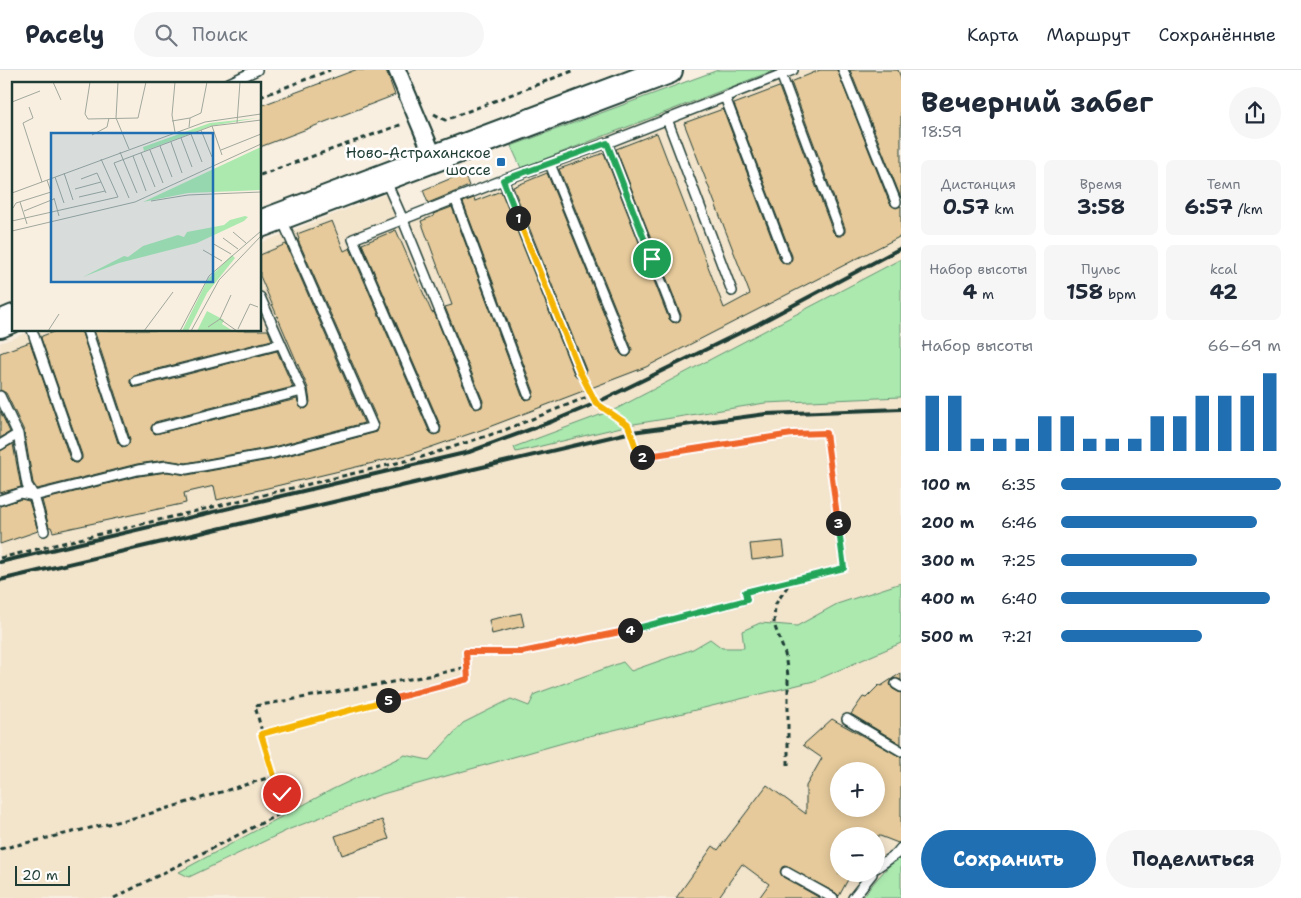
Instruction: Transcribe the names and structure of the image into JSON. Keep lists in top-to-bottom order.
{
  "places": {
    "transit": ["Ново-Астраханское шоссе"]
  },
  "scale_bar": "20 m",
  "page": {
    "header": "Pacely",
    "search": "Поиск",
    "nav": ["Карта", "Маршрут", "Сохранённые"],
    "heading": ["Вечерний забег", "18:59"],
    "stats": [
      ["Дистанция", "0.57 km"],
      ["Время", "3:58"],
      ["Темп", "6:57 /km"],
      ["Набор высоты", "4 m"],
      ["Пульс", "158 bpm"],
      ["kcal", "42"]
    ],
    "pins": [
      "1",
      "2",
      "3",
      "4",
      "5"
    ],
    "chart": ["Набор высоты", "66–69 m"],
    "list": [
      {
        "name": "100 m",
        "note": "6:35"
      },
      {
        "name": "200 m",
        "note": "6:46"
      },
      {
        "name": "300 m",
        "note": "7:25"
      },
      {
        "name": "400 m",
        "note": "6:40"
      },
      {
        "name": "500 m",
        "note": "7:21"
      }
    ],
    "map_buttons": ["+", "−"],
    "buttons": ["Сохранить", "Поделиться"],
    "scale": "20 m"
  }
}
